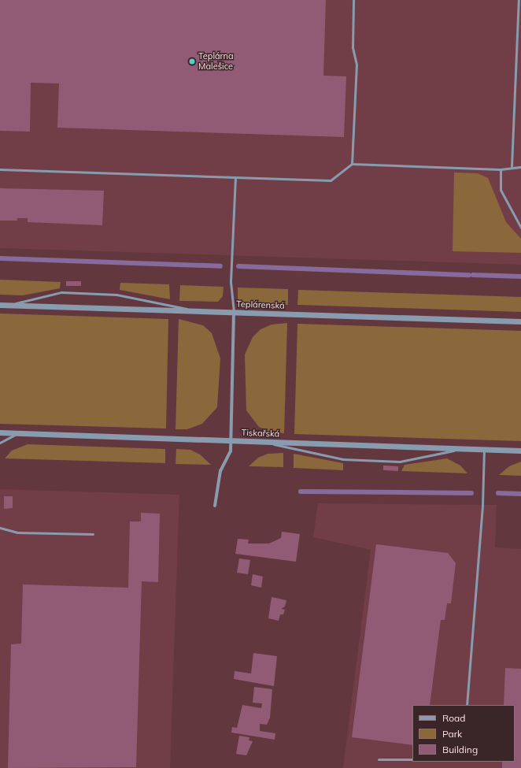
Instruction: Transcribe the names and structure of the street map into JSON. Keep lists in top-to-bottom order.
{
  "streets": {
    "street": ["Teplárenská", "Tiskařská"]
  },
  "places": ["Teplárna Malešice"],
  "legend": ["Road", "Park", "Building"]
}
